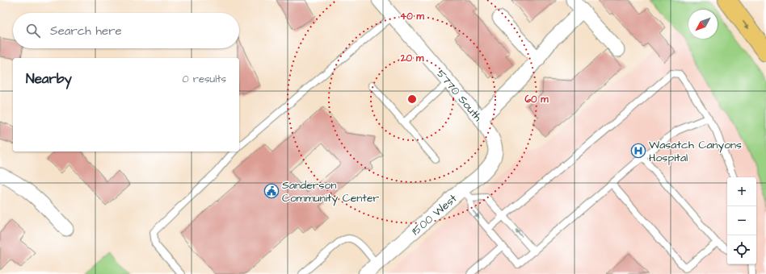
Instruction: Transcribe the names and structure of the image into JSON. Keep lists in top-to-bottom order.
{
  "streets": {
    "street": ["5770 South", "1500 West"]
  },
  "crossings": [
    ["5770 South", "1500 West"]
  ],
  "places": {
    "hospital": ["Wasatch Canyons Hospital"],
    "public building": ["Sanderson Community Center"]
  },
  "north": "bottom left",
  "page": {
    "search": "Search here",
    "heading": ["Nearby", "0 results"],
    "map_buttons": ["+", "−"]
  },
  "rings": ["40 m", "20 m", "60 m"]
}
